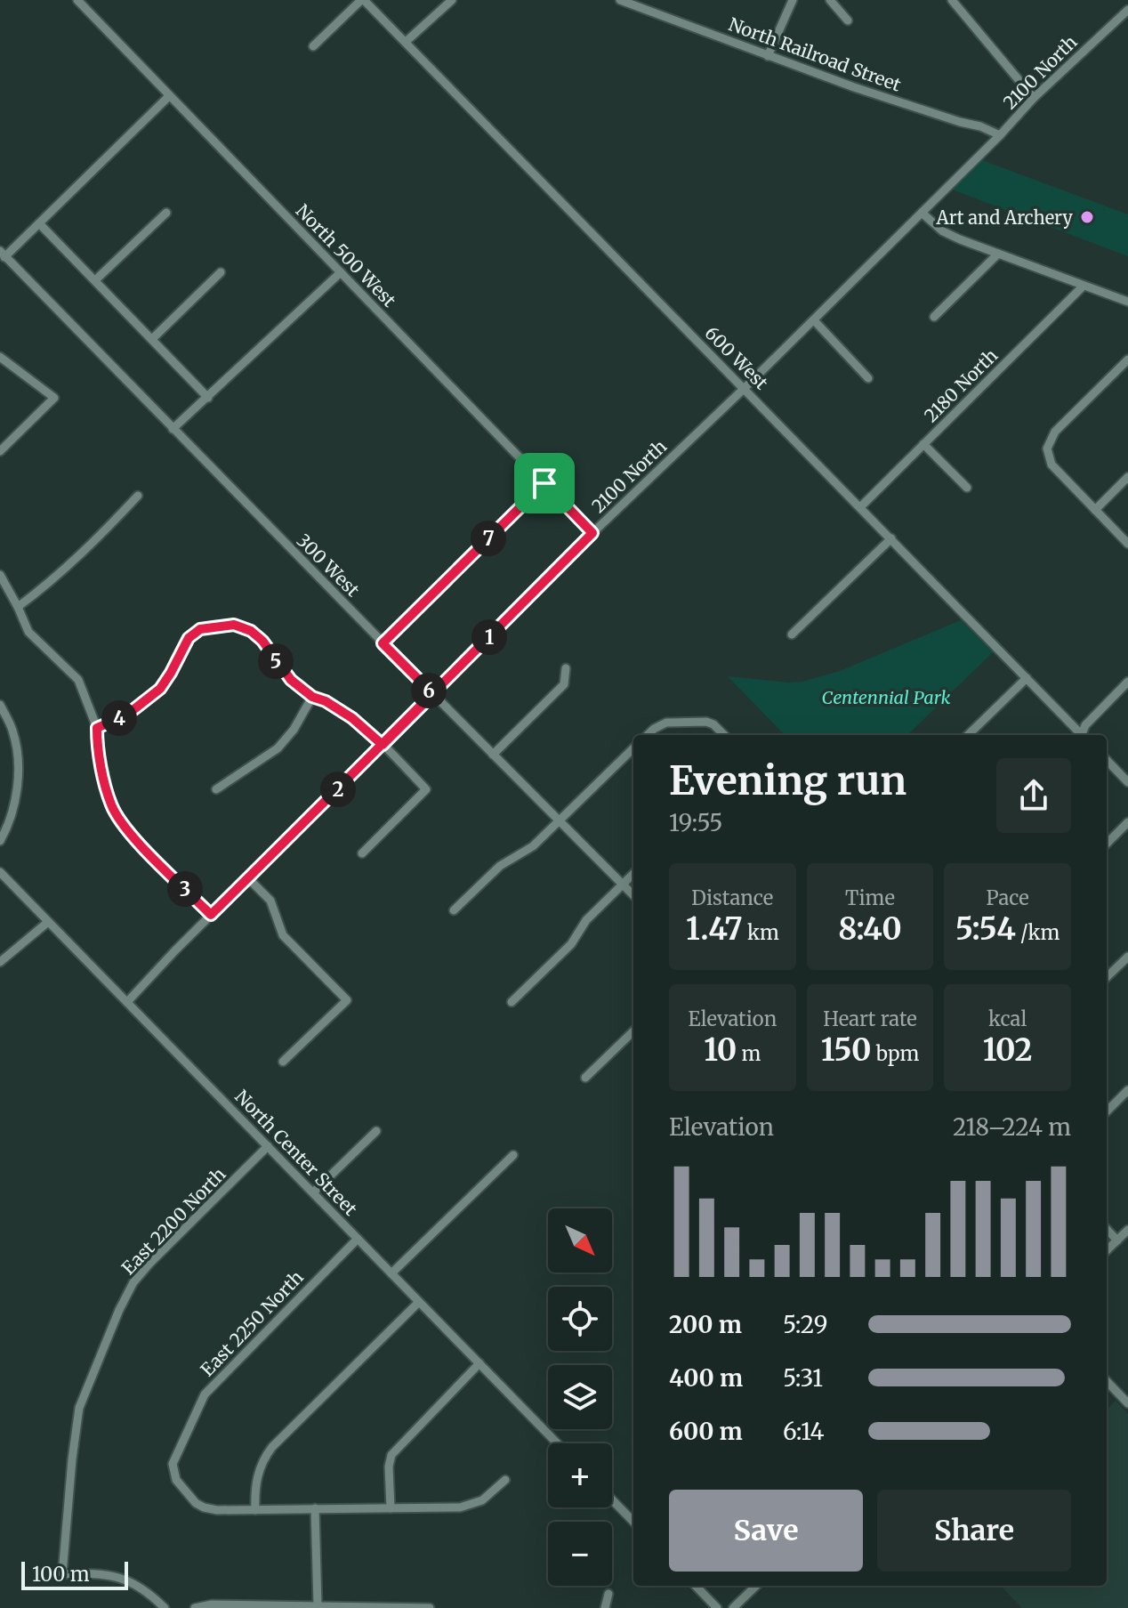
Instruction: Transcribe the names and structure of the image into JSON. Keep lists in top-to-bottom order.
{
  "streets": {
    "street": [
      "North Railroad Street",
      "2100 North",
      "North 500 West",
      "600 West",
      "2180 North",
      "300 West",
      "North Center Street",
      "East 2200 North",
      "East 2250 North"
    ]
  },
  "crossings": [
    ["North Railroad Street", "2100 North"],
    ["2100 North", "North 500 West"],
    ["2100 North", "600 West"],
    ["2100 North", "300 West"],
    ["2100 North", "North Center Street"],
    ["600 West", "2180 North"],
    ["North Center Street", "East 2200 North"],
    ["North Center Street", "East 2250 North"]
  ],
  "parks": ["Centennial Park"],
  "places": ["Art and Archery"],
  "scale_bar": "100 m",
  "north": "bottom right",
  "page": {
    "pins": [
      "7",
      "1",
      "5",
      "6",
      "4",
      "2",
      "3"
    ],
    "heading": ["Evening run", "19:55"],
    "stats": [
      ["Distance", "1.47 km"],
      ["Time", "8:40"],
      ["Pace", "5:54 /km"],
      ["Elevation", "10 m"],
      ["Heart rate", "150 bpm"],
      ["kcal", "102"]
    ],
    "chart": ["Elevation", "218–224 m"],
    "map_buttons": ["+", "−"],
    "list": [
      {
        "name": "200 m",
        "note": "5:29"
      },
      {
        "name": "400 m",
        "note": "5:31"
      },
      {
        "name": "600 m",
        "note": "6:14"
      }
    ],
    "buttons": ["Save", "Share"],
    "scale": "100 m"
  }
}
